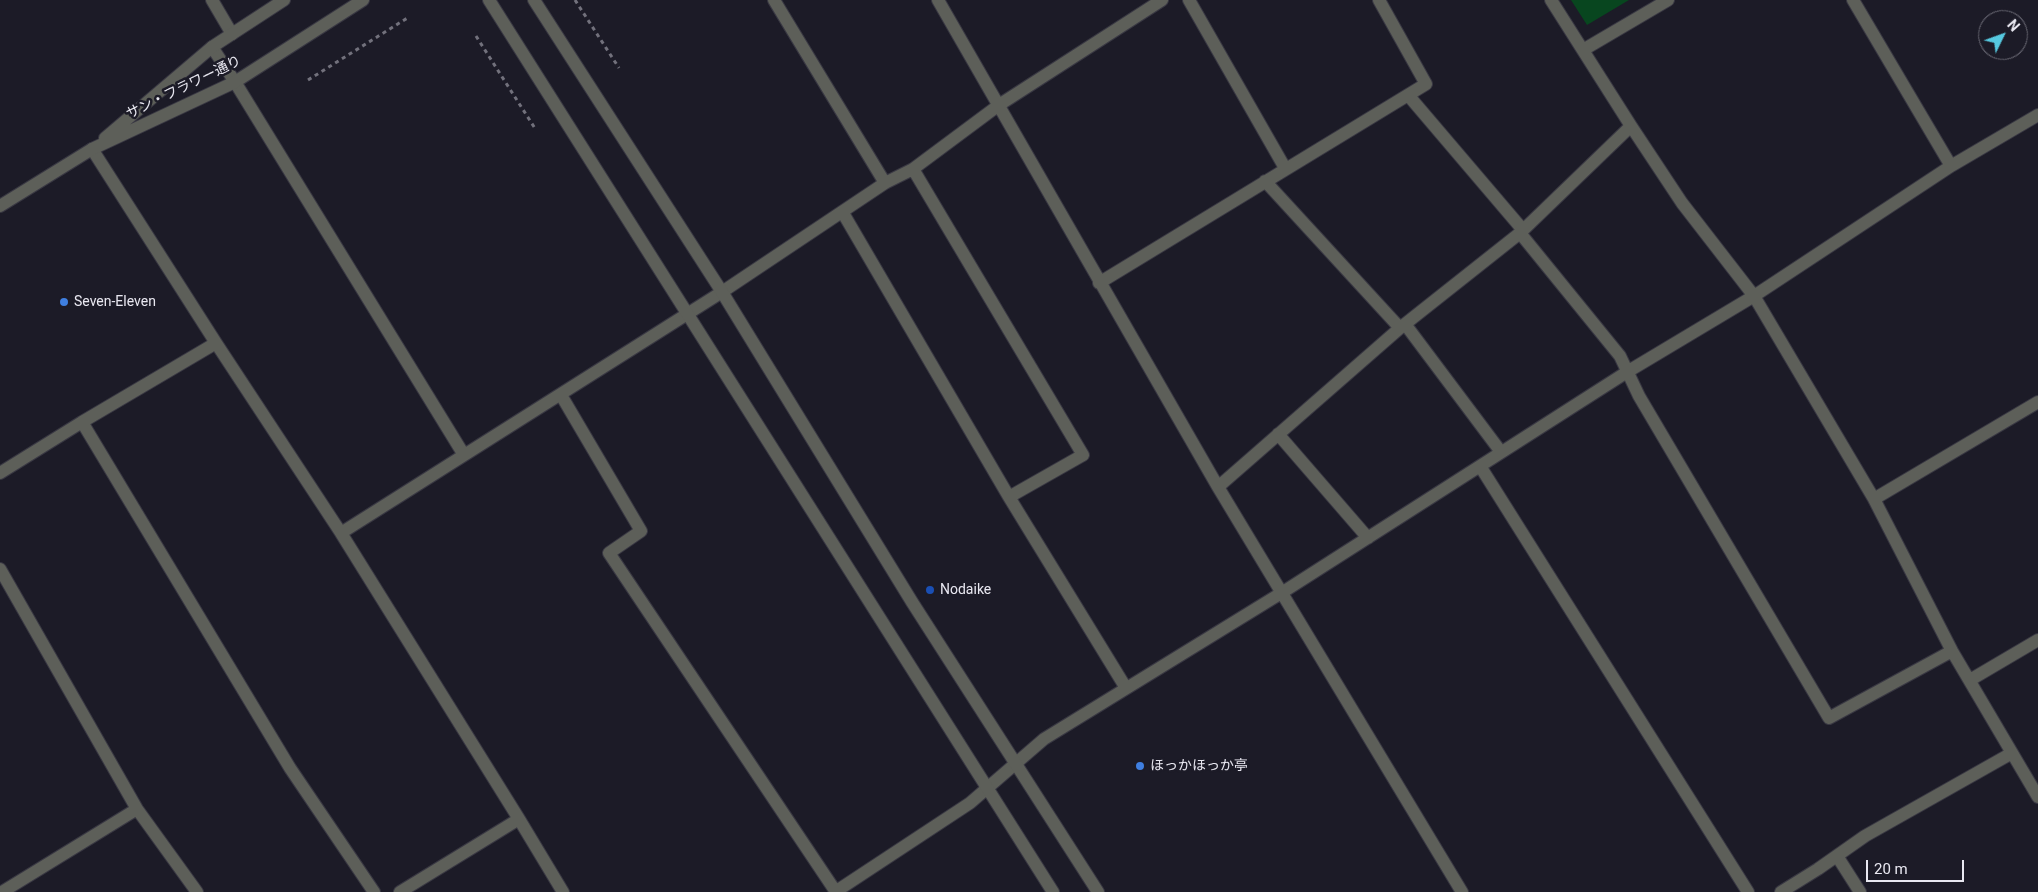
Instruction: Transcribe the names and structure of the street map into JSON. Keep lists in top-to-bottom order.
{
  "streets": {
    "street": ["サン・フラワー通り"]
  },
  "places": ["Seven-Eleven", "Nodaike", "ほっかほっか亭"],
  "scale_bar": "20 m",
  "north": "top right"
}
